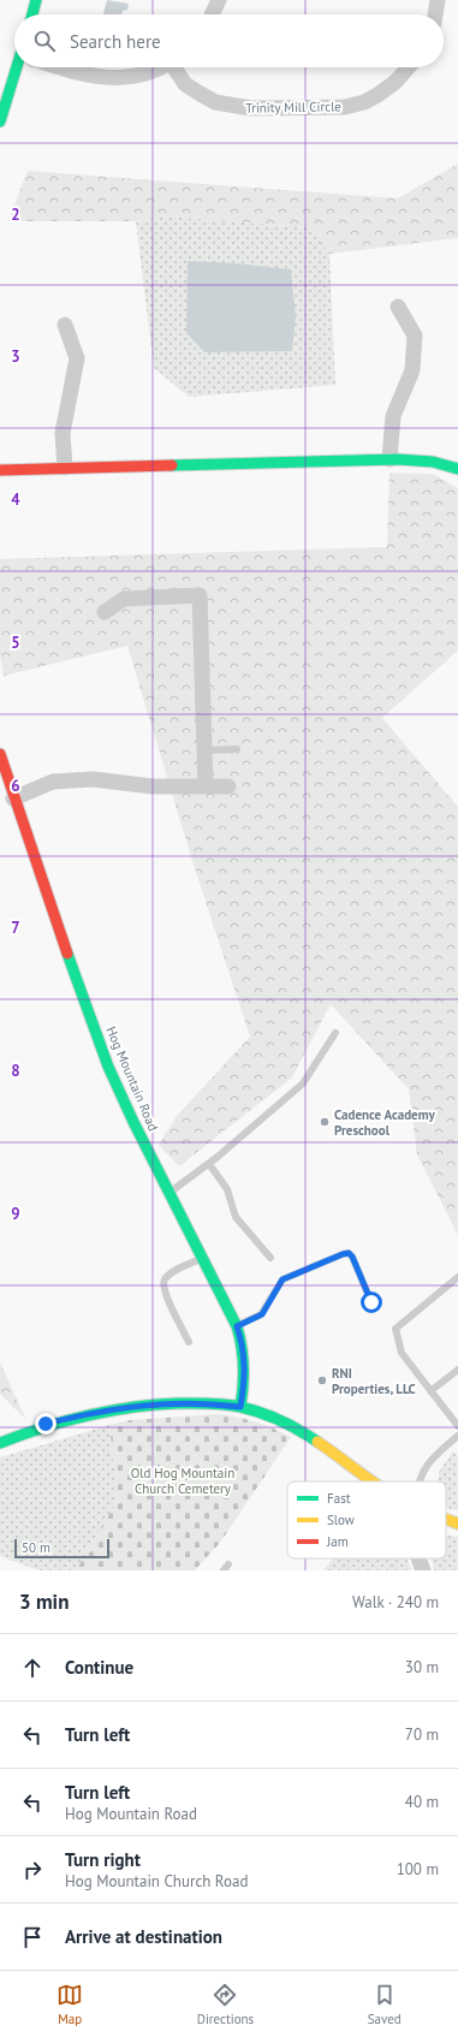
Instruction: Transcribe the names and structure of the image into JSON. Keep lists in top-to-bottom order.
{
  "streets": {
    "street": ["Trinity Mill Circle", "Hog Mountain Road"]
  },
  "parks": ["Old Hog Mountain Church Cemetery"],
  "places": ["Cadence Academy Preschool", "RNI Properties, LLC"],
  "legend": ["Fast", "Slow", "Jam"],
  "scale_bar": "50 m",
  "page": {
    "search": "Search here",
    "scale": "50 m",
    "heading": ["3 min", "Walk · 240 m"],
    "list": [
      ["Continue", "30 m"],
      ["Turn left", "70 m"],
      ["Turn left", "Hog Mountain Road", "40 m"],
      ["Turn right", "Hog Mountain Church Road", "100 m"],
      "Arrive at destination"
    ],
    "nav": ["Map", "Directions", "Saved"]
  },
  "grid": {
    "rows": [
      "2",
      "3",
      "4",
      "5",
      "6",
      "7",
      "8",
      "9"
    ]
  }
}
